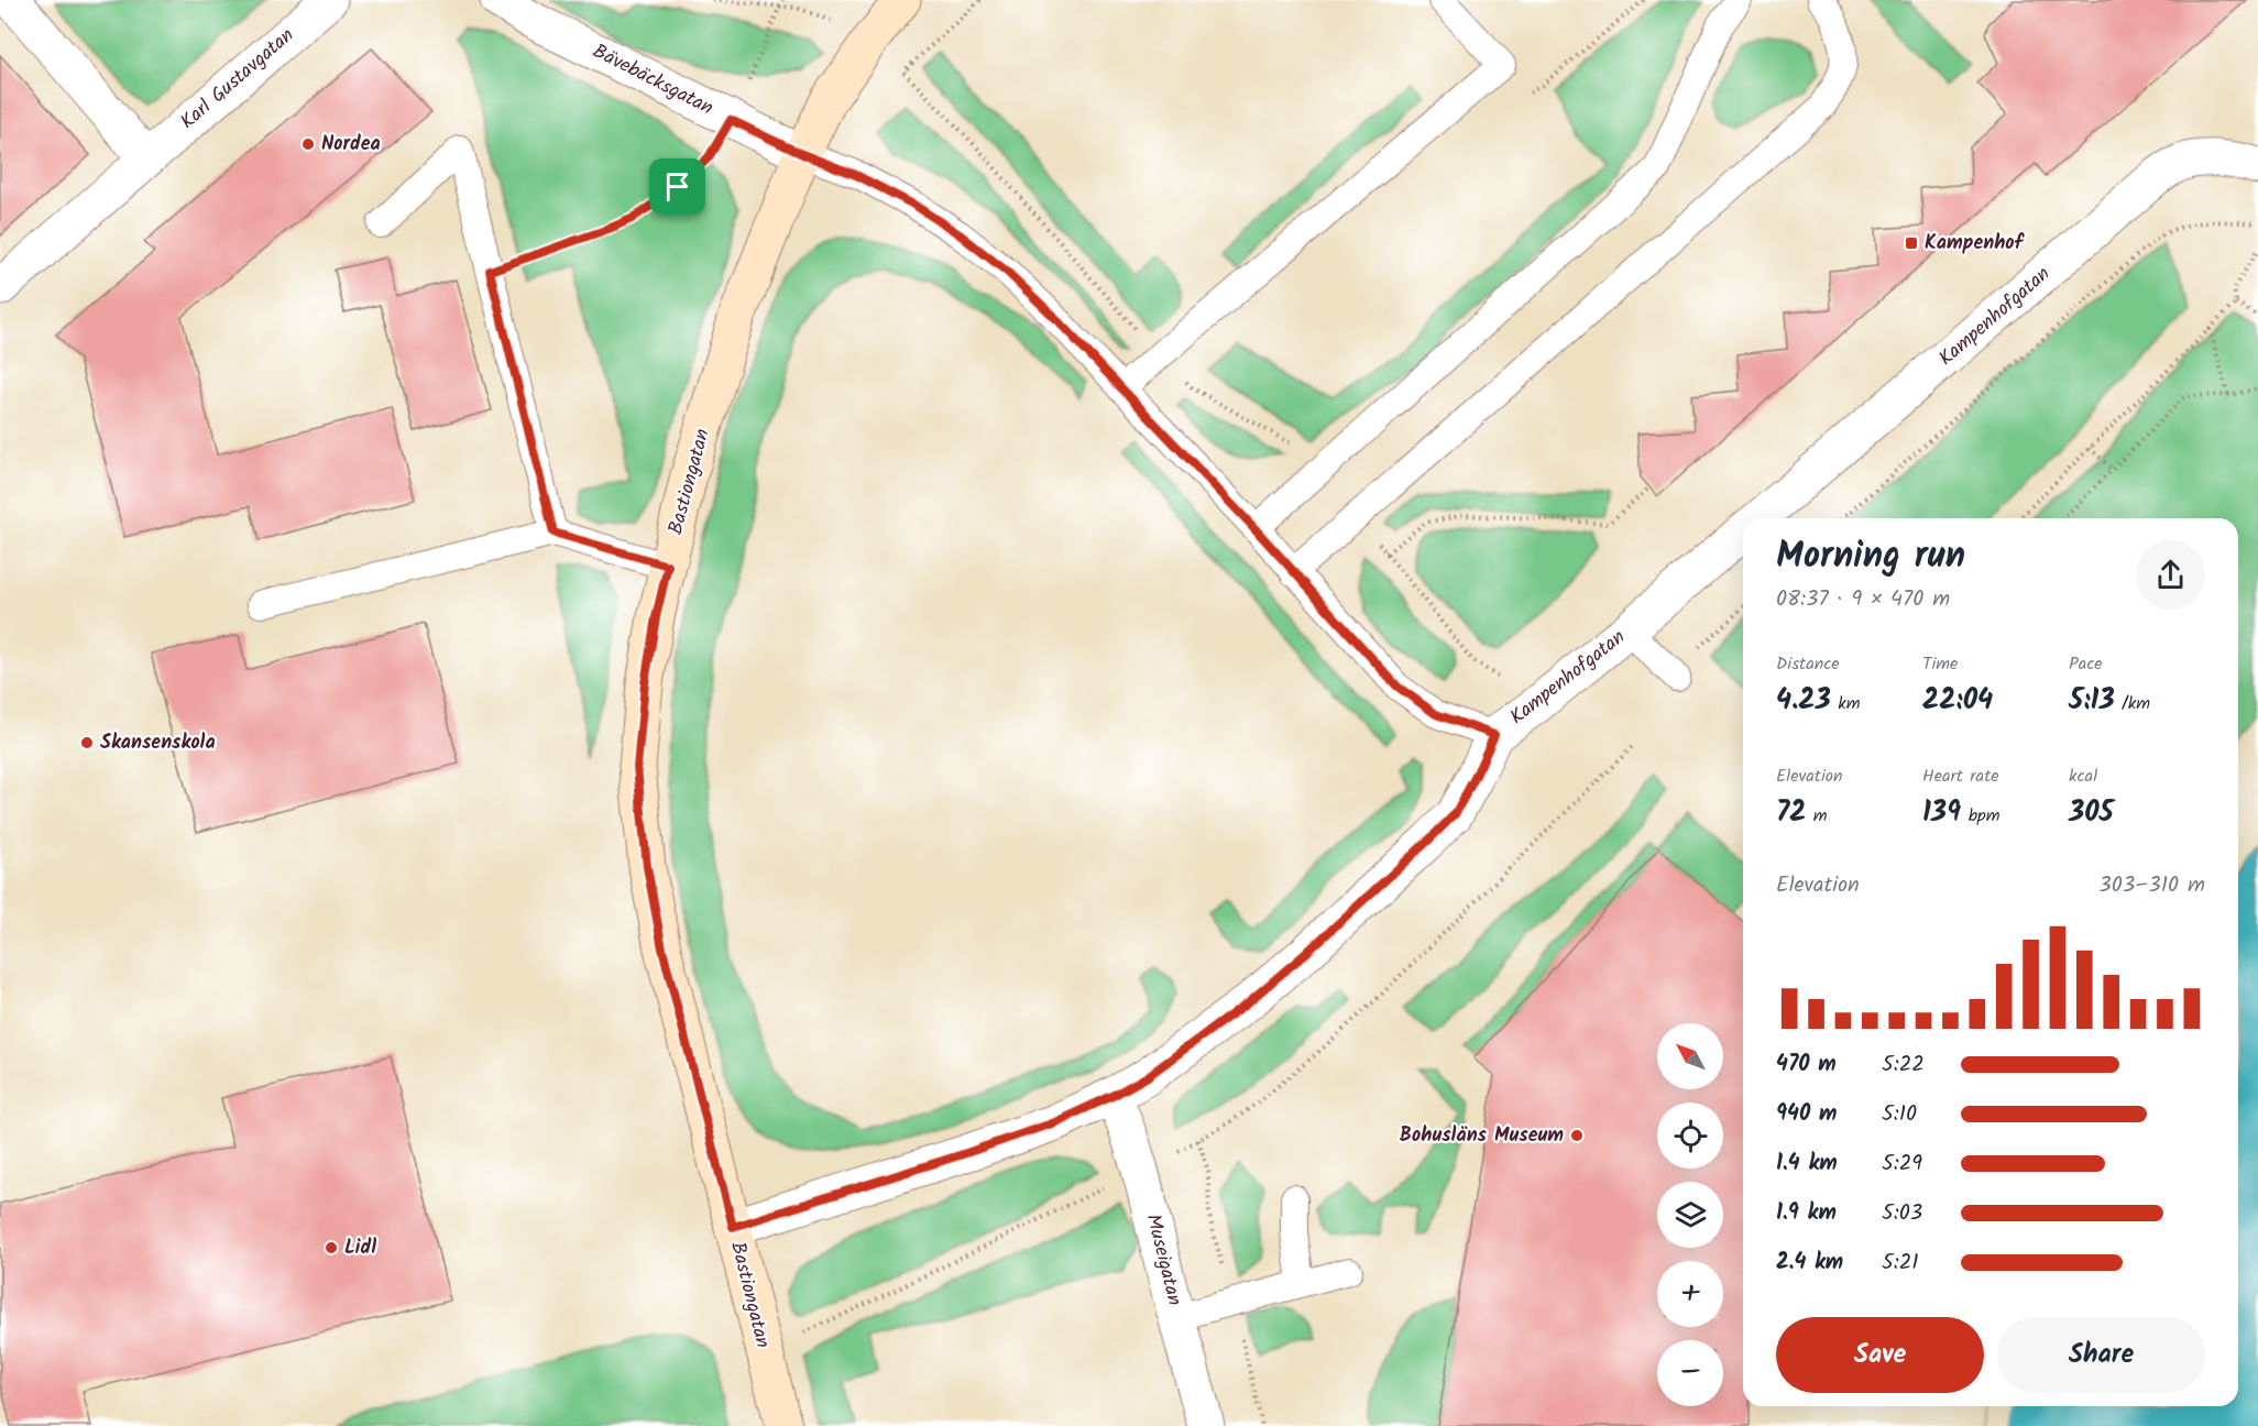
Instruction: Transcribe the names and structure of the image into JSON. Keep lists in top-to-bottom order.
{
  "streets": {
    "main road": ["Bastiongatan"],
    "street": [
      "Karl Gustavgatan",
      "Bävebäcksgatan",
      "Kampenhofgatan",
      "Museigatan"
    ]
  },
  "crossings": [
    ["Bävebäcksgatan", "Kampenhofgatan"],
    ["Bävebäcksgatan", "Bastiongatan"],
    ["Kampenhofgatan", "Bastiongatan"],
    ["Kampenhofgatan", "Museigatan"]
  ],
  "places": {
    "other": [
      "Nordea",
      "Skansenskola",
      "Bohusläns Museum",
      "Lidl"
    ],
    "transit": ["Kampenhof"]
  },
  "north": "top left",
  "page": {
    "heading": ["Morning run", "08:37 · 9 × 470 m"],
    "stats": [
      ["Distance", "4.23 km"],
      ["Time", "22:04"],
      ["Pace", "5:13 /km"],
      ["Elevation", "72 m"],
      ["Heart rate", "139 bpm"],
      ["kcal", "305"]
    ],
    "chart": ["Elevation", "303–310 m"],
    "map_buttons": ["+", "−"],
    "list": [
      {
        "name": "470 m",
        "note": "5:22"
      },
      {
        "name": "940 m",
        "note": "5:10"
      },
      {
        "name": "1.4 km",
        "note": "5:29"
      },
      {
        "name": "1.9 km",
        "note": "5:03"
      },
      {
        "name": "2.4 km",
        "note": "5:21"
      }
    ],
    "buttons": ["Save", "Share"]
  }
}
